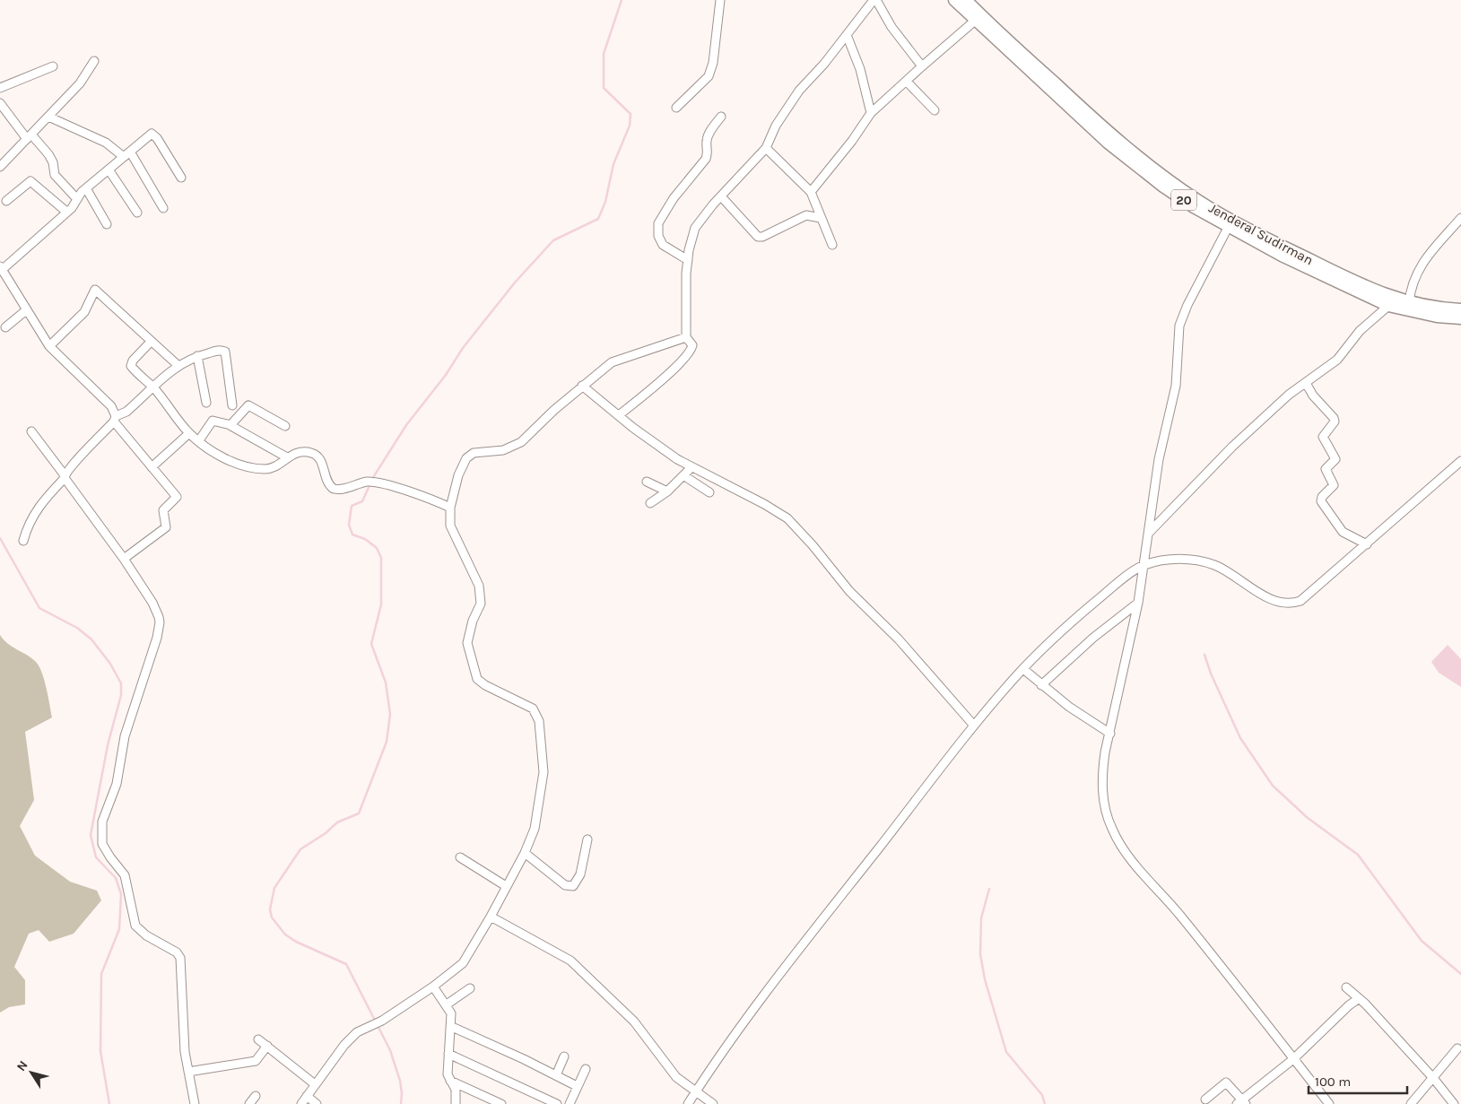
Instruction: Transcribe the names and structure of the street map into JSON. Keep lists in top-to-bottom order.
{
  "streets": {
    "highway": ["20", "Jenderal Sudirman"]
  },
  "scale_bar": "100 m",
  "north": "top left"
}
